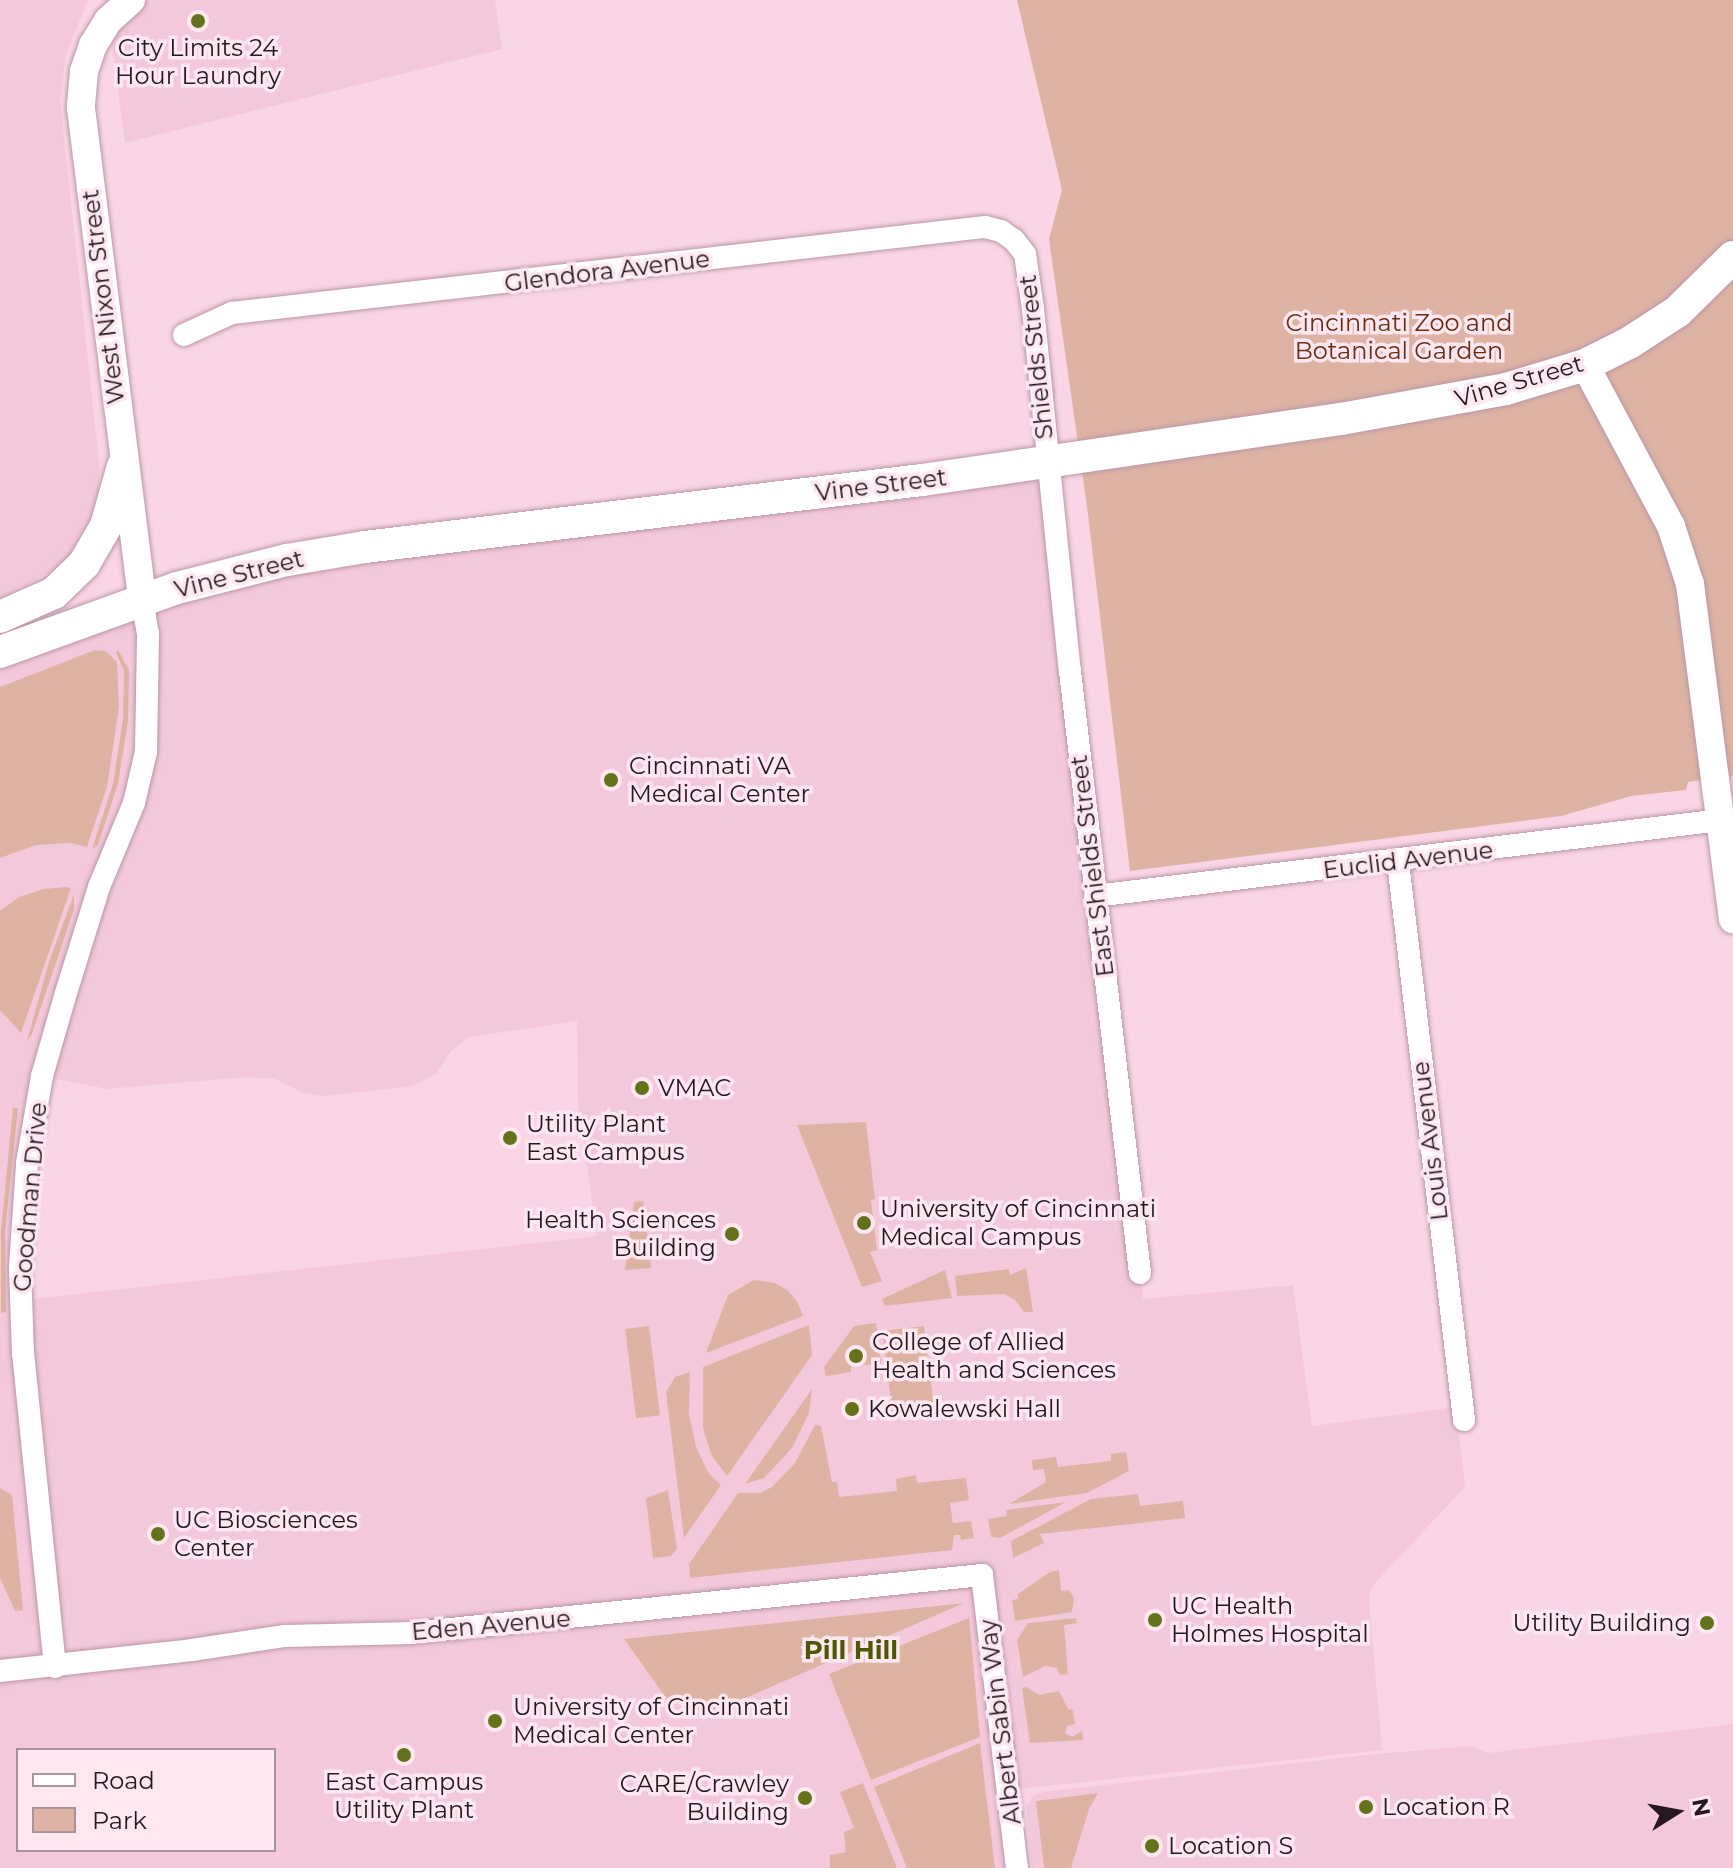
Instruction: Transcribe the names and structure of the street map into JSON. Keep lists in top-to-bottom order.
{
  "streets": {
    "main road": ["Vine Street"],
    "street": [
      "Glendora Avenue",
      "West Nixon Street",
      "Shields Street",
      "Euclid Avenue",
      "East Shields Street",
      "Louis Avenue",
      "Goodman Drive",
      "Eden Avenue",
      "Albert Sabin Way"
    ]
  },
  "crossings": [
    ["Glendora Avenue", "Shields Street"],
    ["West Nixon Street", "Vine Street"],
    ["West Nixon Street", "Goodman Drive"],
    ["Shields Street", "Vine Street"],
    ["Shields Street", "East Shields Street"],
    ["Vine Street", "East Shields Street"],
    ["Vine Street", "Goodman Drive"],
    ["Euclid Avenue", "East Shields Street"],
    ["Euclid Avenue", "Louis Avenue"],
    ["Goodman Drive", "Eden Avenue"],
    ["Eden Avenue", "Albert Sabin Way"]
  ],
  "districts": ["Pill Hill"],
  "parks": ["Cincinnati Zoo and Botanical Garden"],
  "places": [
    "City Limits 24 Hour Laundry",
    "Cincinnati VA Medical Center",
    "VMAC",
    "Utility Plant East Campus",
    "University of Cincinnati Medical Campus",
    "Health Sciences Building",
    "College of Allied Health and Sciences",
    "Kowalewski Hall",
    "UC Biosciences Center",
    "UC Health Holmes Hospital",
    "Utility Building",
    "University of Cincinnati Medical Center",
    "East Campus Utility Plant",
    "CARE/Crawley Building",
    "Location R",
    "Location S"
  ],
  "legend": ["Road", "Park"],
  "north": "right"
}
